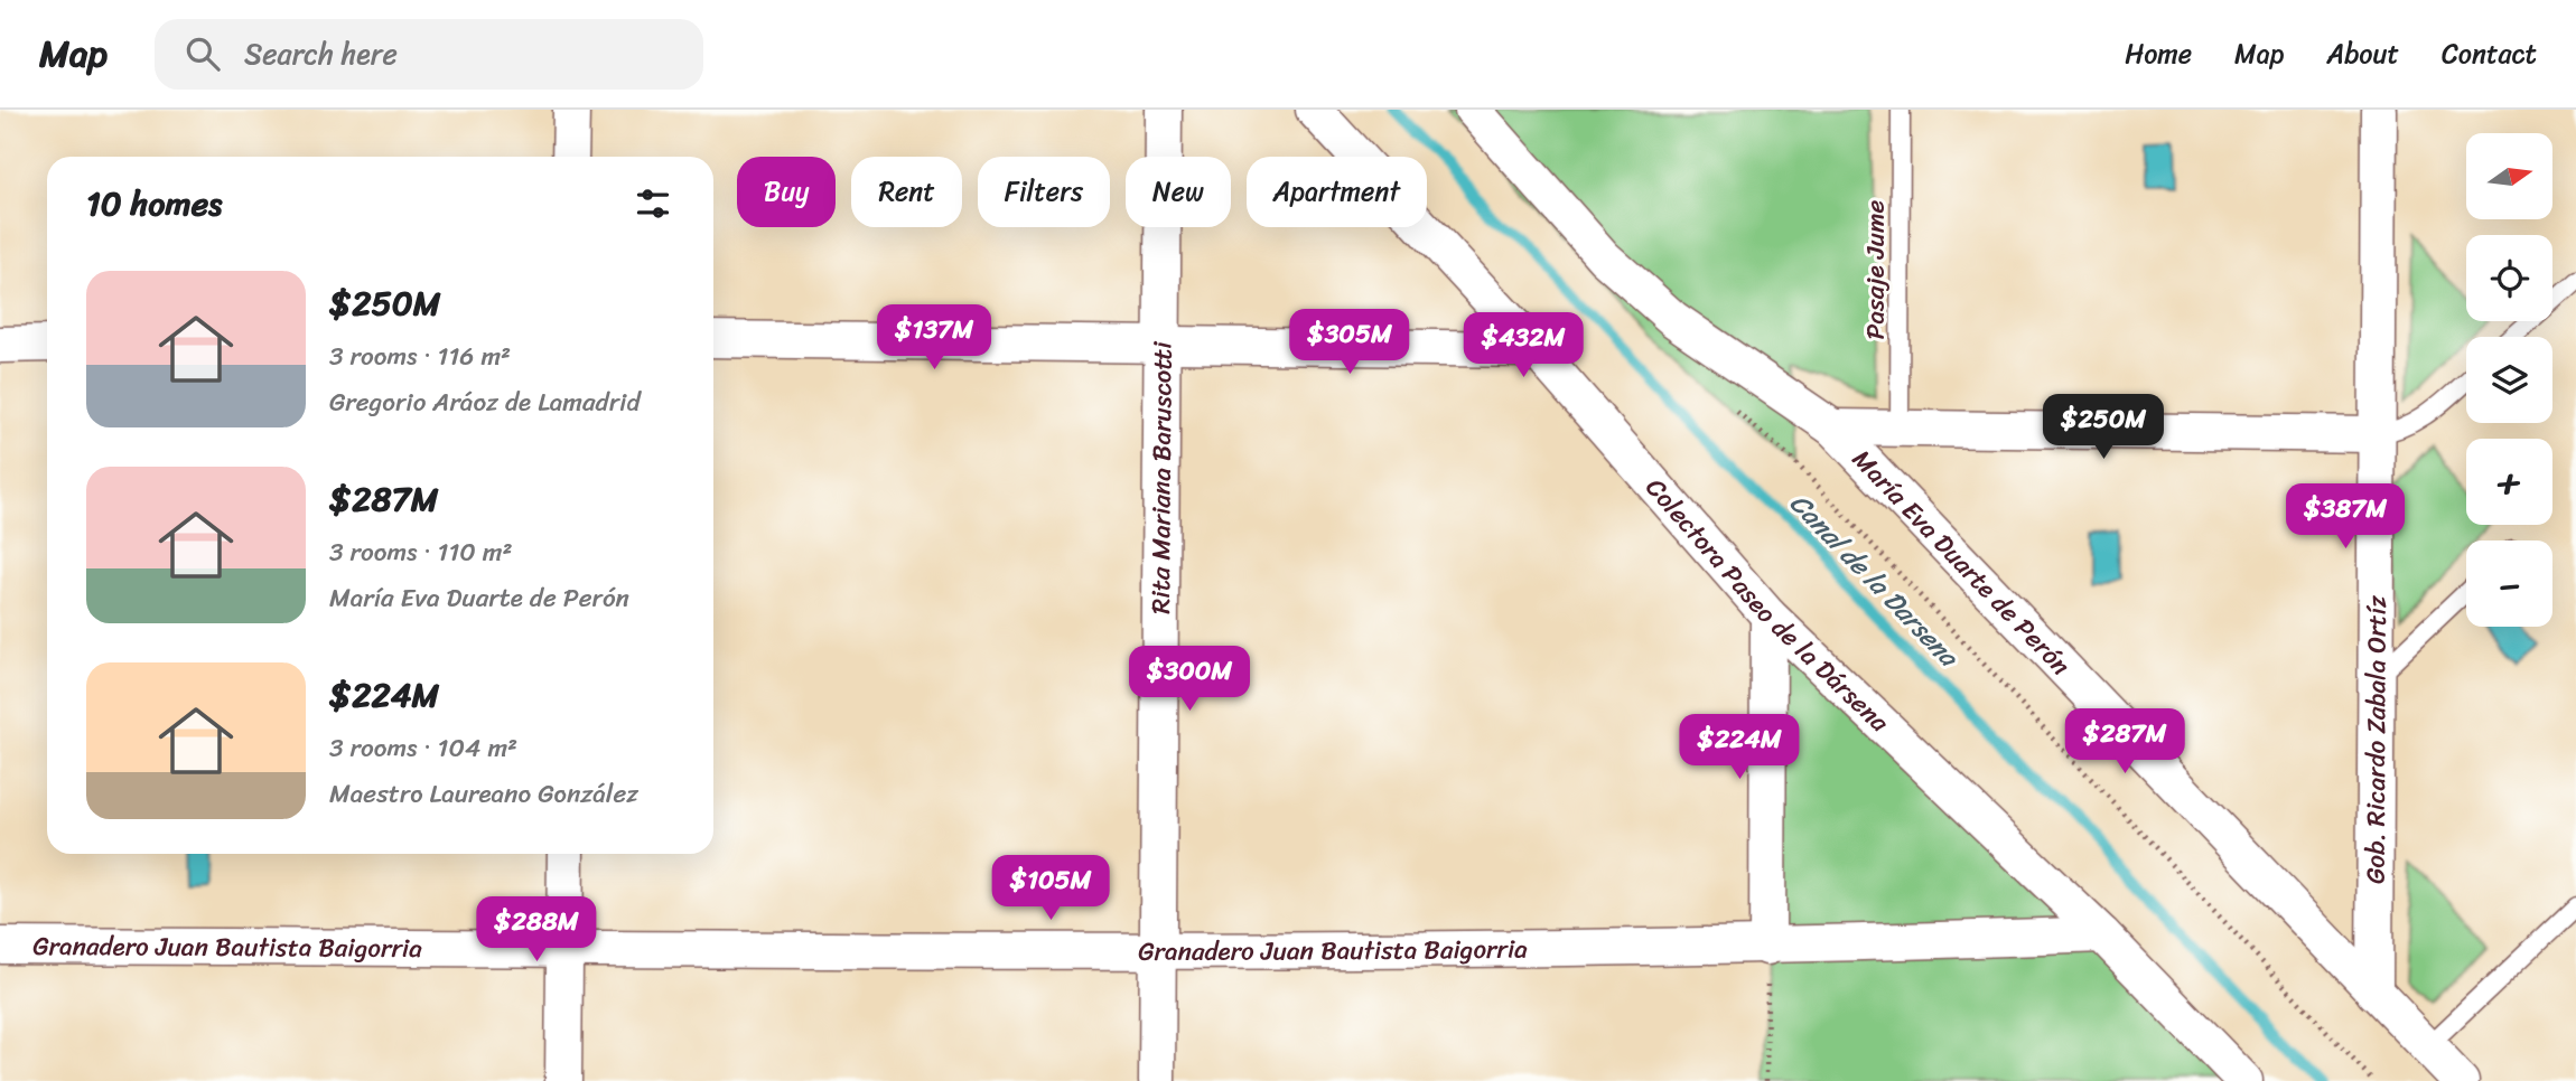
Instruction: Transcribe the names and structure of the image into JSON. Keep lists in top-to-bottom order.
{
  "streets": {
    "street": [
      "Rita Mariana Baruscotti",
      "María Eva Duarte de Perón",
      "Colectora Paseo de la Dársena",
      "Gob. Ricardo Zabala Ortíz",
      "Granadero Juan Bautista Baigorria"
    ],
    "lane": ["Pasaje Jume"]
  },
  "crossings": [
    ["Rita Mariana Baruscotti", "Granadero Juan Bautista Baigorria"],
    ["María Eva Duarte de Perón", "Gob. Ricardo Zabala Ortíz"],
    ["Colectora Paseo de la Dársena", "Granadero Juan Bautista Baigorria"]
  ],
  "water": ["Canal de la Darsena"],
  "north": "right",
  "page": {
    "header": "Map",
    "search": "Search here",
    "nav": [
      "Home",
      "Map",
      "About",
      "Contact"
    ],
    "map_buttons": ["+", "−"],
    "chip": [
      "Buy",
      "Rent",
      "Filters",
      "New",
      "Apartment"
    ],
    "heading": "10 homes",
    "list": [
      {
        "name": "$250M",
        "note": "3 rooms · 116 m² · Gregorio Aráoz de Lamadrid"
      },
      {
        "name": "$287M",
        "note": "3 rooms · 110 m² · María Eva Duarte de Perón"
      },
      {
        "name": "$224M",
        "note": "3 rooms · 104 m² · Maestro Laureano González"
      }
    ],
    "price": [
      "$137M",
      "$305M",
      "$432M",
      "$250M",
      "$387M",
      "$300M",
      "$287M",
      "$224M",
      "$105M",
      "$288M"
    ]
  }
}
